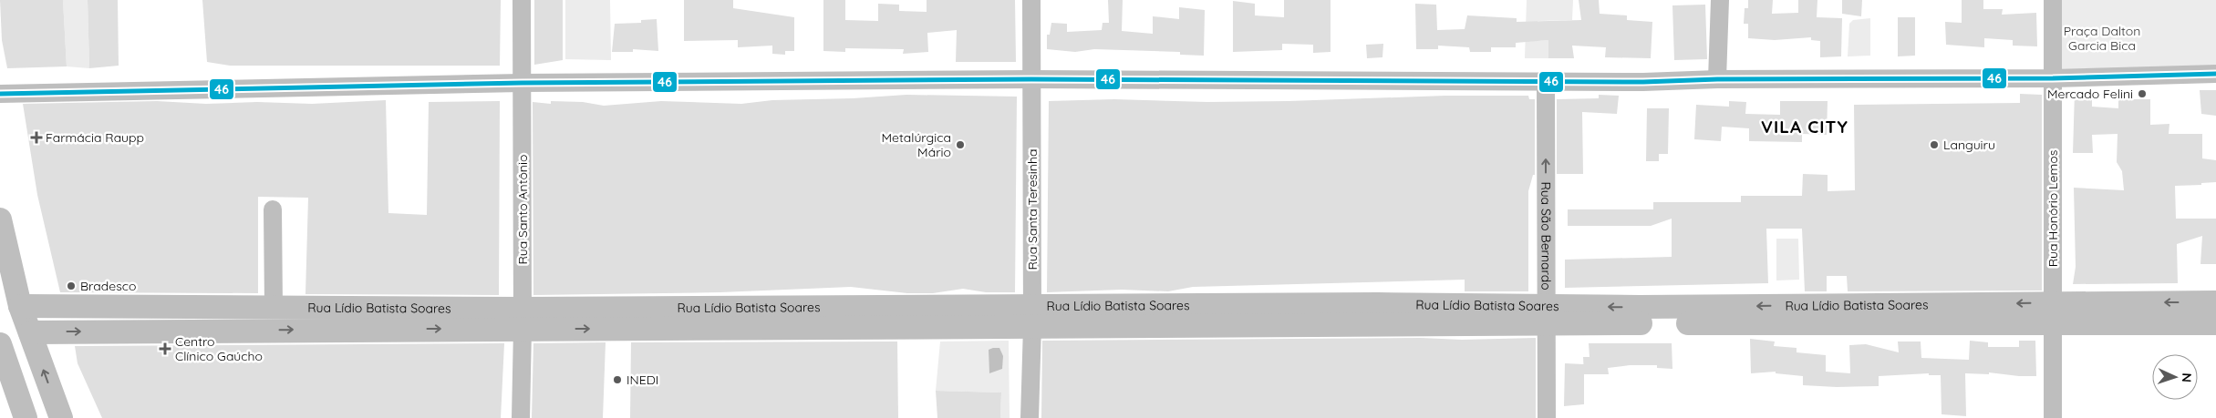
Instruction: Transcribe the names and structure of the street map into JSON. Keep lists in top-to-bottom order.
{
  "streets": {
    "main road": ["Rua Lídio Batista Soares"],
    "street": [
      "Rua Honório Lemos",
      "Rua Santo Antônio",
      "Rua Santa Teresinha",
      "Rua São Bernardo"
    ]
  },
  "crossings": [
    ["Rua Honório Lemos", "Rua Lídio Batista Soares"],
    ["Rua Santo Antônio", "Rua Lídio Batista Soares"],
    ["Rua Santa Teresinha", "Rua Lídio Batista Soares"],
    ["Rua São Bernardo", "Rua Lídio Batista Soares"]
  ],
  "one_way": ["Rua São Bernardo"],
  "districts": ["VILA CITY"],
  "parks": ["Praça Dalton Garcia Bica"],
  "places": {
    "other": [
      "Mercado Felini",
      "Metalúrgica Mário",
      "Languiru",
      "Bradesco",
      "INEDI"
    ],
    "health": ["Farmácia Raupp", "Centro Clínico Gaúcho"]
  },
  "lines": ["transit line 46"],
  "north": "right"
}
